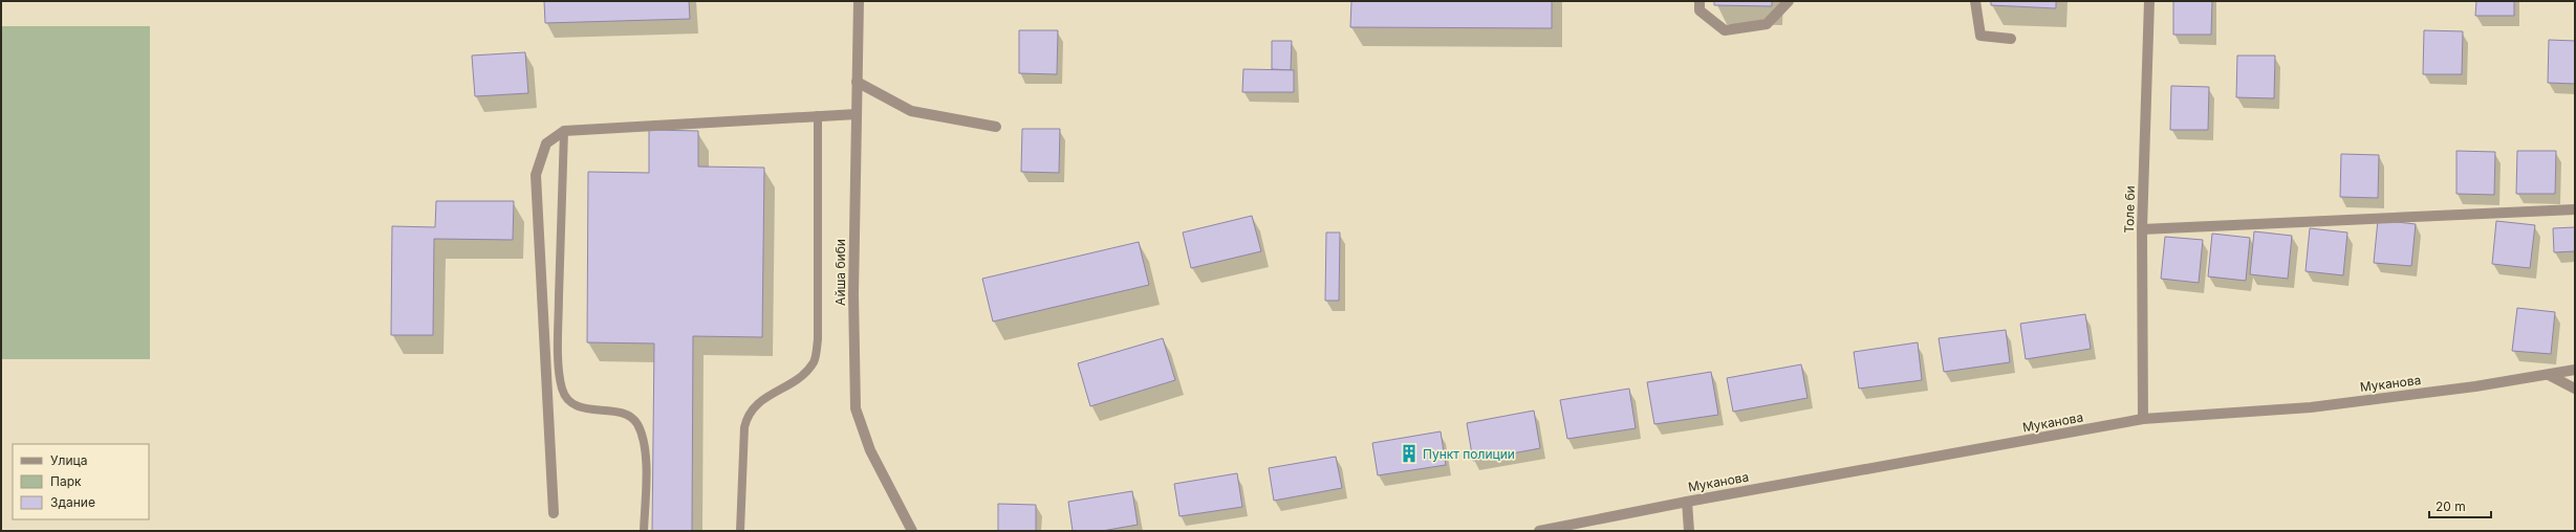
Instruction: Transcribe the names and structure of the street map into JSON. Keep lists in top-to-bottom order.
{
  "streets": {
    "street": ["Толе би", "Айша биби", "Муканова"]
  },
  "crossings": [
    ["Толе би", "Муканова"]
  ],
  "places": {
    "building": ["Пункт полиции"]
  },
  "legend": ["Улица", "Парк", "Здание"],
  "scale_bar": "20 m"
}
